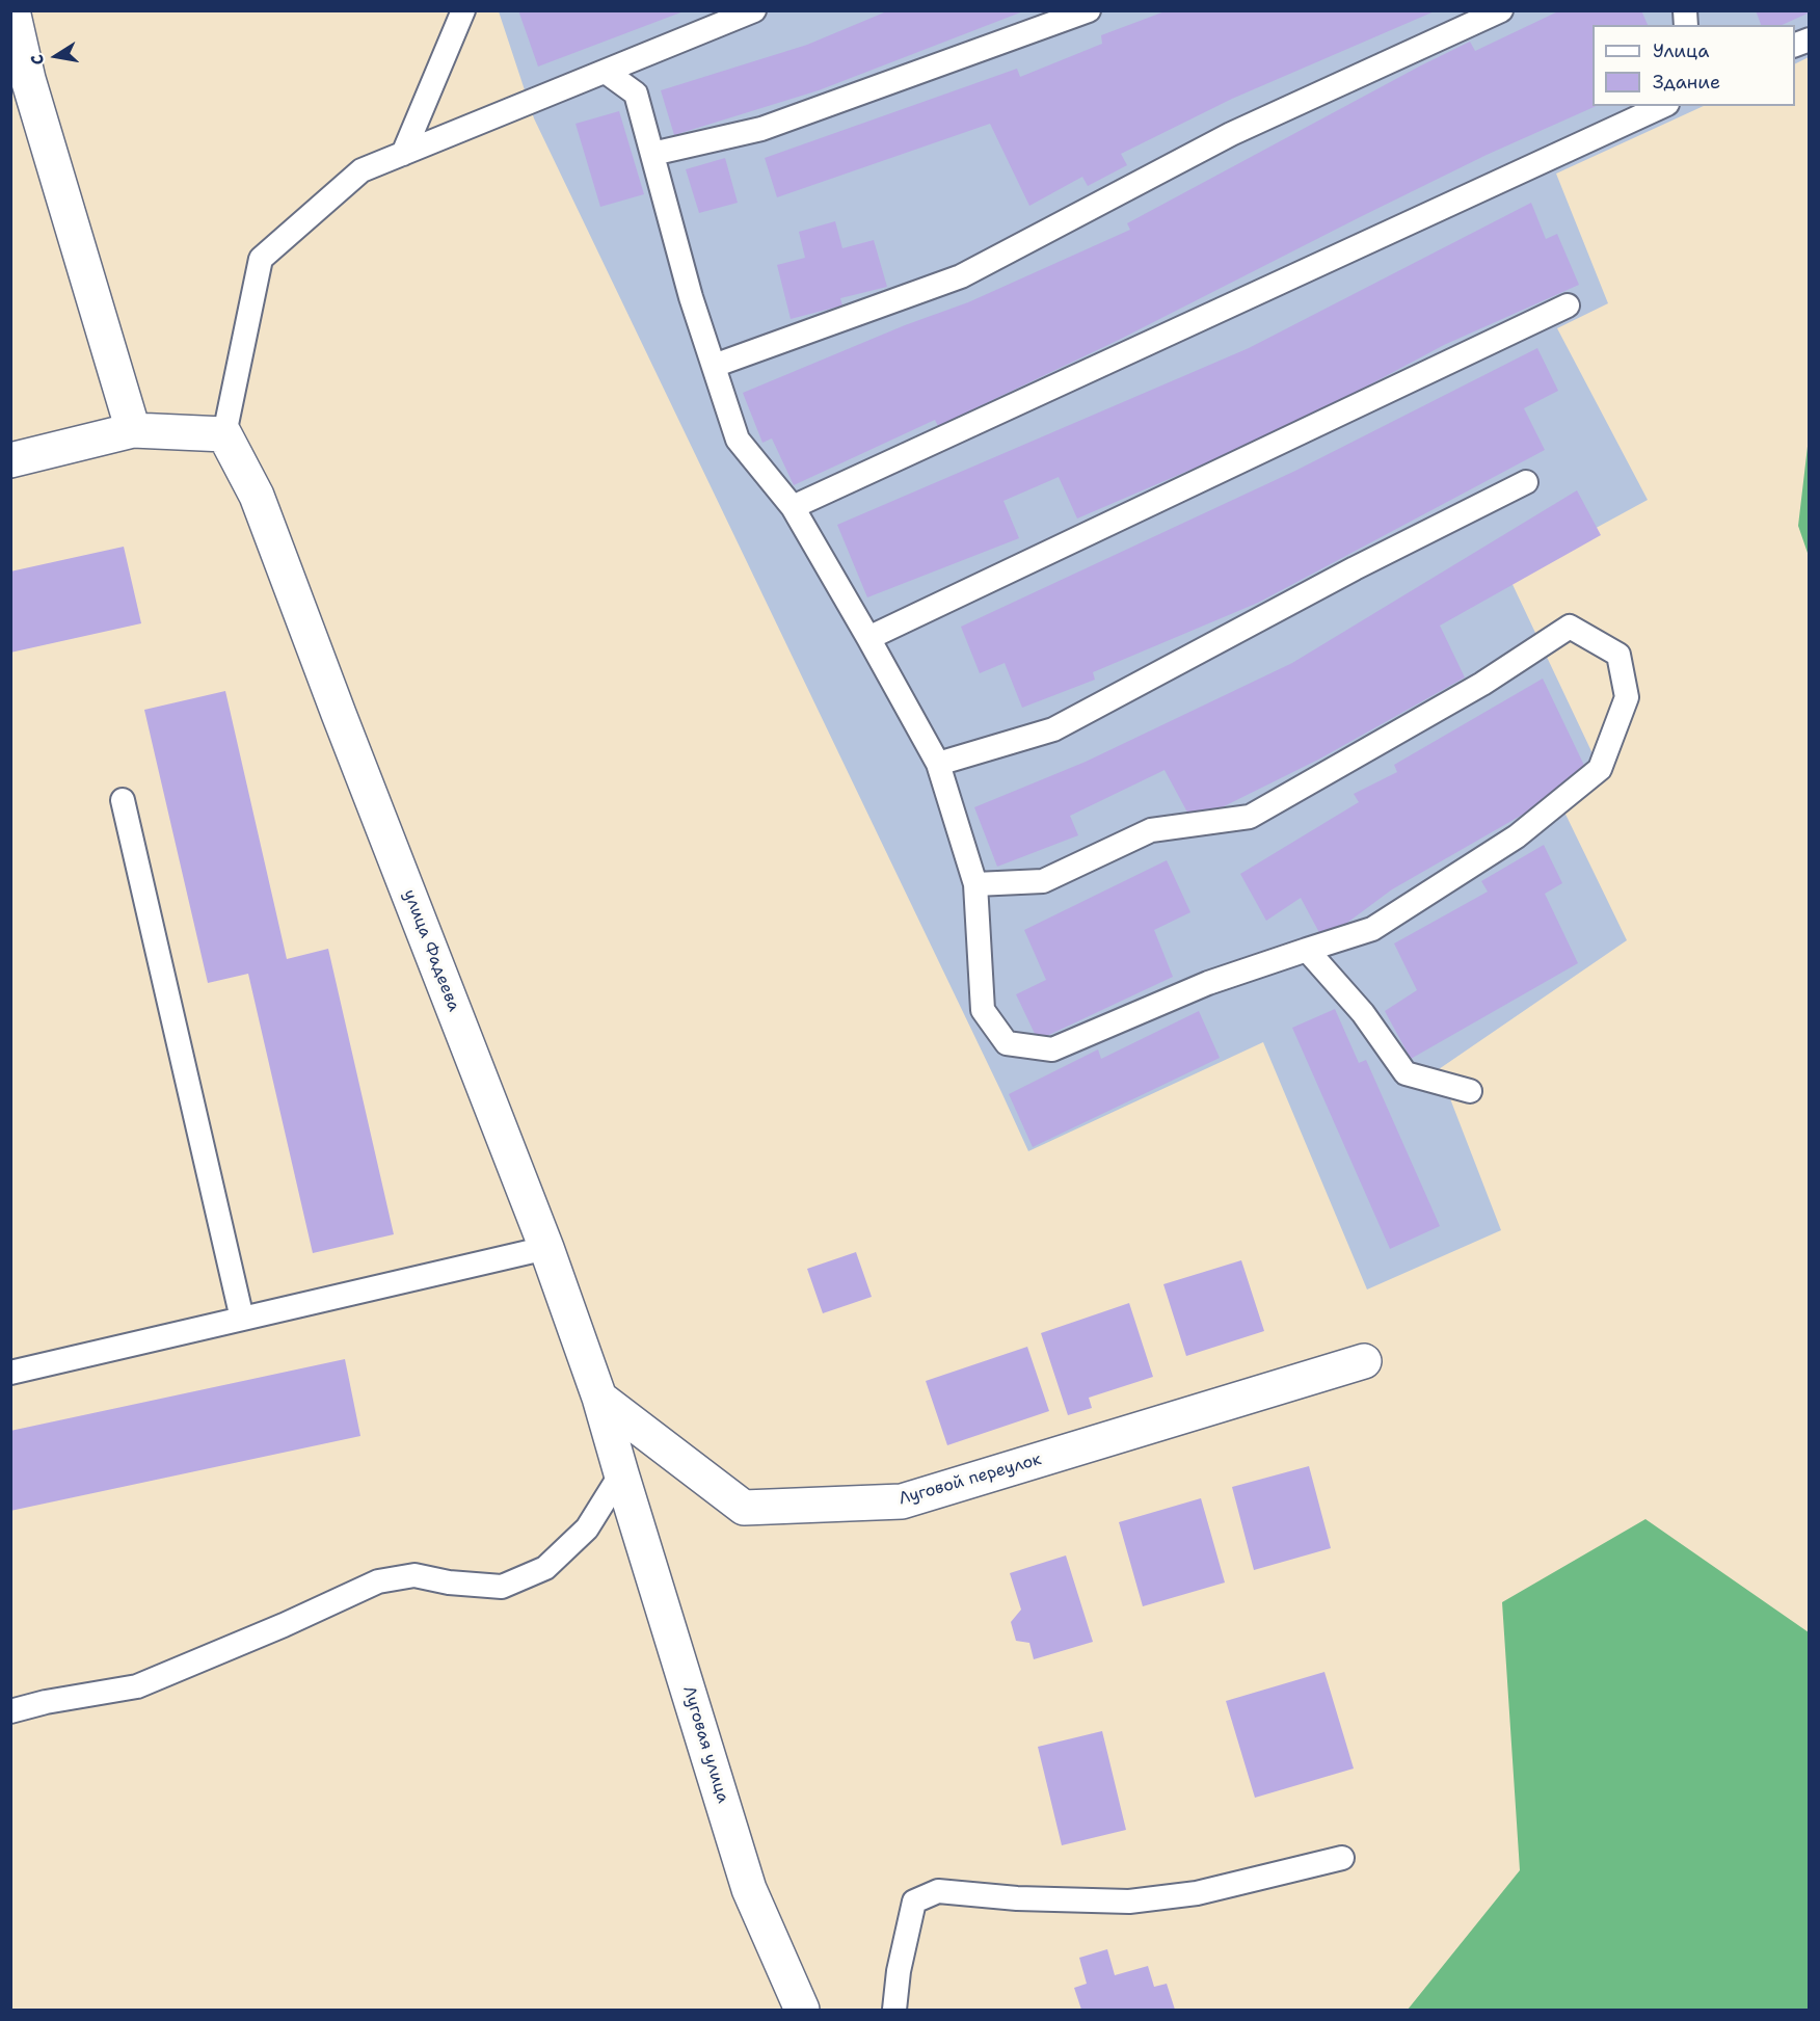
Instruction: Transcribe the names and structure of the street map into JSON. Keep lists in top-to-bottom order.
{
  "streets": {
    "street": ["улица Фадеева", "Луговой переулок", "Луговая улица"]
  },
  "crossings": [
    ["улица Фадеева", "Луговой переулок"],
    ["улица Фадеева", "Луговая улица"]
  ],
  "legend": ["Улица", "Здание"],
  "north": "left"
}
